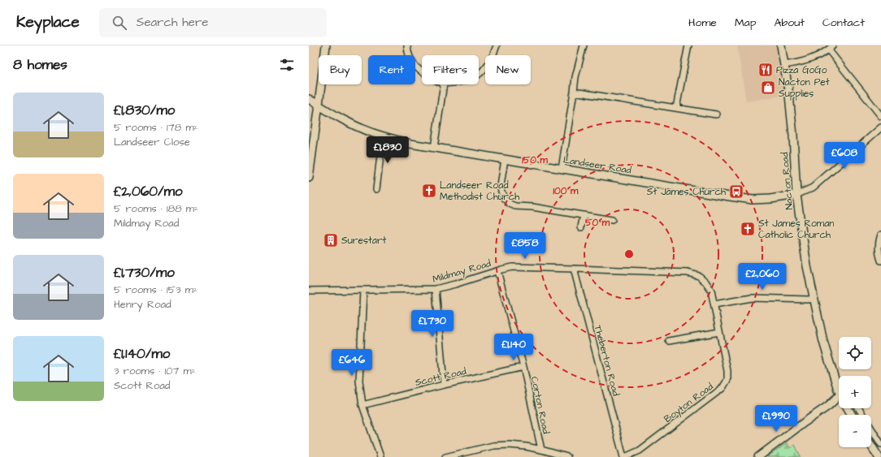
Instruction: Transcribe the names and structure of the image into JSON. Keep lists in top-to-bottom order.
{
  "streets": {
    "street": [
      "Landseer Road",
      "Nacton Road",
      "Mildmay Road",
      "Theberton Road",
      "Scott Road",
      "Boyton Road",
      "Corton Road"
    ]
  },
  "crossings": [
    ["Landseer Road", "Nacton Road"],
    ["Mildmay Road", "Theberton Road"],
    ["Mildmay Road", "Boyton Road"],
    ["Mildmay Road", "Corton Road"],
    ["Theberton Road", "Boyton Road"],
    ["Scott Road", "Corton Road"]
  ],
  "places": {
    "restaurant": ["Pizza GoGo"],
    "shop": ["Nacton Pet Supplies"],
    "church": ["Landseer Road Methodist Church", "St James Roman Catholic Church"],
    "bus stop": ["St James Church"],
    "building": ["Surestart"]
  },
  "page": {
    "header": "Keyplace",
    "search": "Search here",
    "nav": [
      "Home",
      "Map",
      "About",
      "Contact"
    ],
    "heading": "8 homes",
    "chip": [
      "Buy",
      "Rent",
      "Filters",
      "New"
    ],
    "list": [
      {
        "name": "£1,830/mo",
        "note": "5 rooms · 178 m² · Landseer Close"
      },
      {
        "name": "£2,060/mo",
        "note": "5 rooms · 188 m² · Mildmay Road"
      },
      {
        "name": "£1,730/mo",
        "note": "5 rooms · 153 m² · Henry Road"
      },
      {
        "name": "£1,140/mo",
        "note": "3 rooms · 107 m² · Scott Road"
      }
    ],
    "price": [
      "£1,830",
      "£608",
      "£858",
      "£2,060",
      "£1,730",
      "£1,140",
      "£646",
      "£1,990"
    ],
    "map_buttons": ["+", "−"]
  },
  "rings": ["150 m", "100 m", "50 m"]
}
